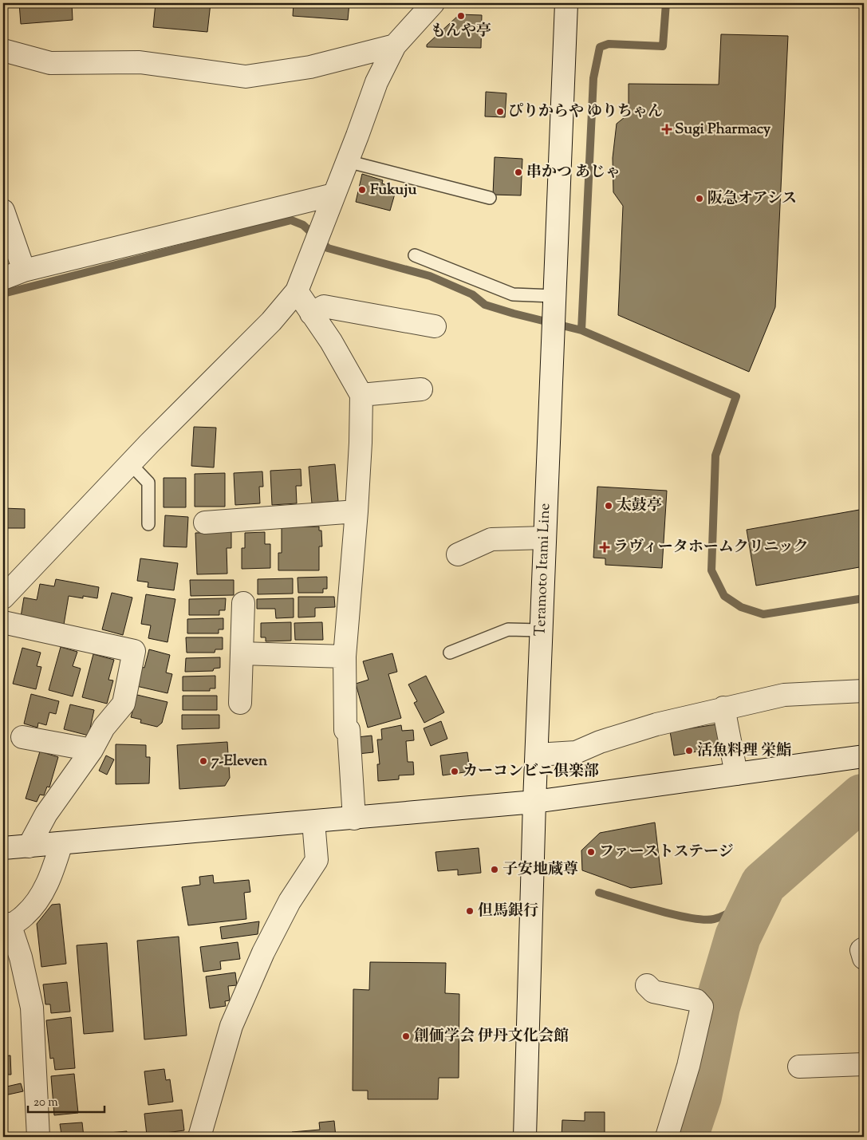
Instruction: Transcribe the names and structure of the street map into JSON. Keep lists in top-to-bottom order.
{
  "streets": {
    "street": ["Teramoto Itami Line"]
  },
  "places": {
    "other": [
      "もんや亭",
      "ぴりからや ゆりちゃん",
      "串かつ あじゃ",
      "Fukuju",
      "阪急オアシス",
      "太鼓亭",
      "活魚料理 栄鮨",
      "7-Eleven",
      "カーコンビニ倶楽部",
      "ファーストステージ",
      "子安地蔵尊",
      "但馬銀行",
      "創価学会 伊丹文化会館"
    ],
    "health": ["Sugi Pharmacy", "ラヴィータホームクリニック"]
  },
  "scale_bar": "20 m"
}
